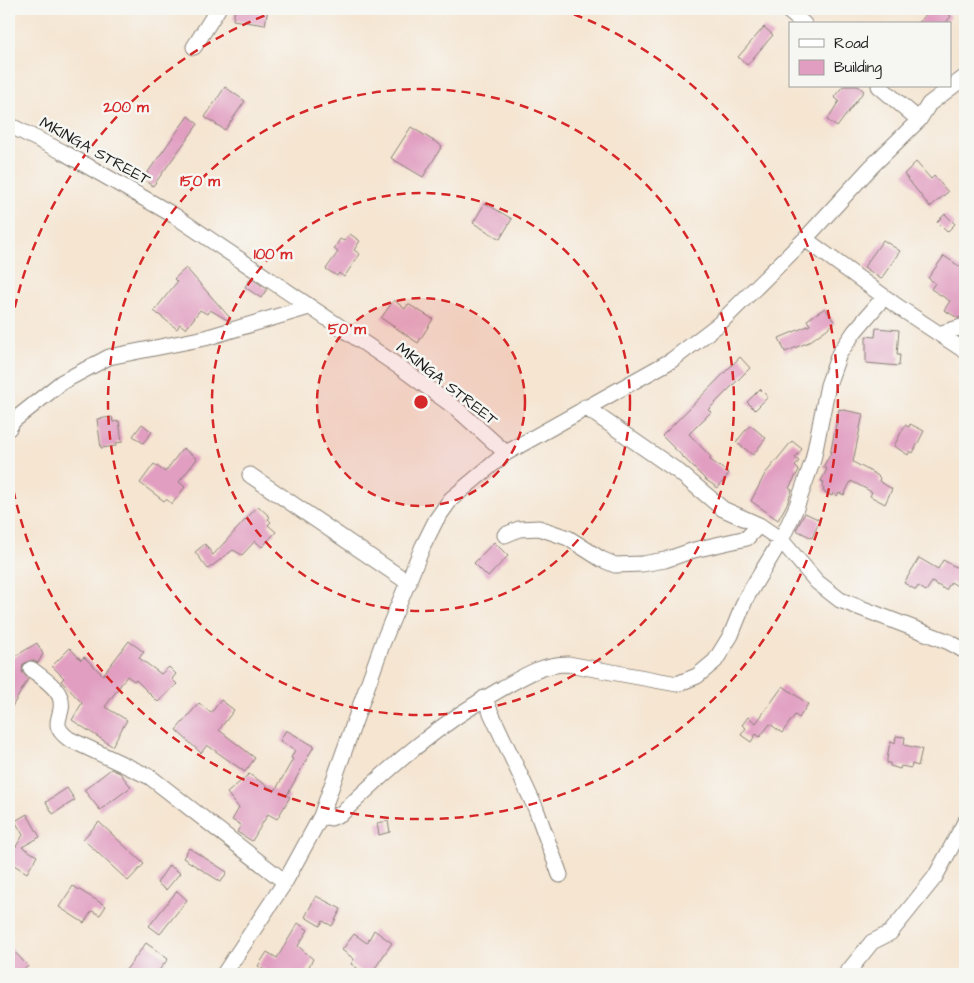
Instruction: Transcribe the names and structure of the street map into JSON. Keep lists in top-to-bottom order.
{
  "streets": {
    "street": ["MKINGA STREET"]
  },
  "legend": ["Road", "Building"],
  "rings": [
    "200 m",
    "150 m",
    "100 m",
    "50 m"
  ]
}
